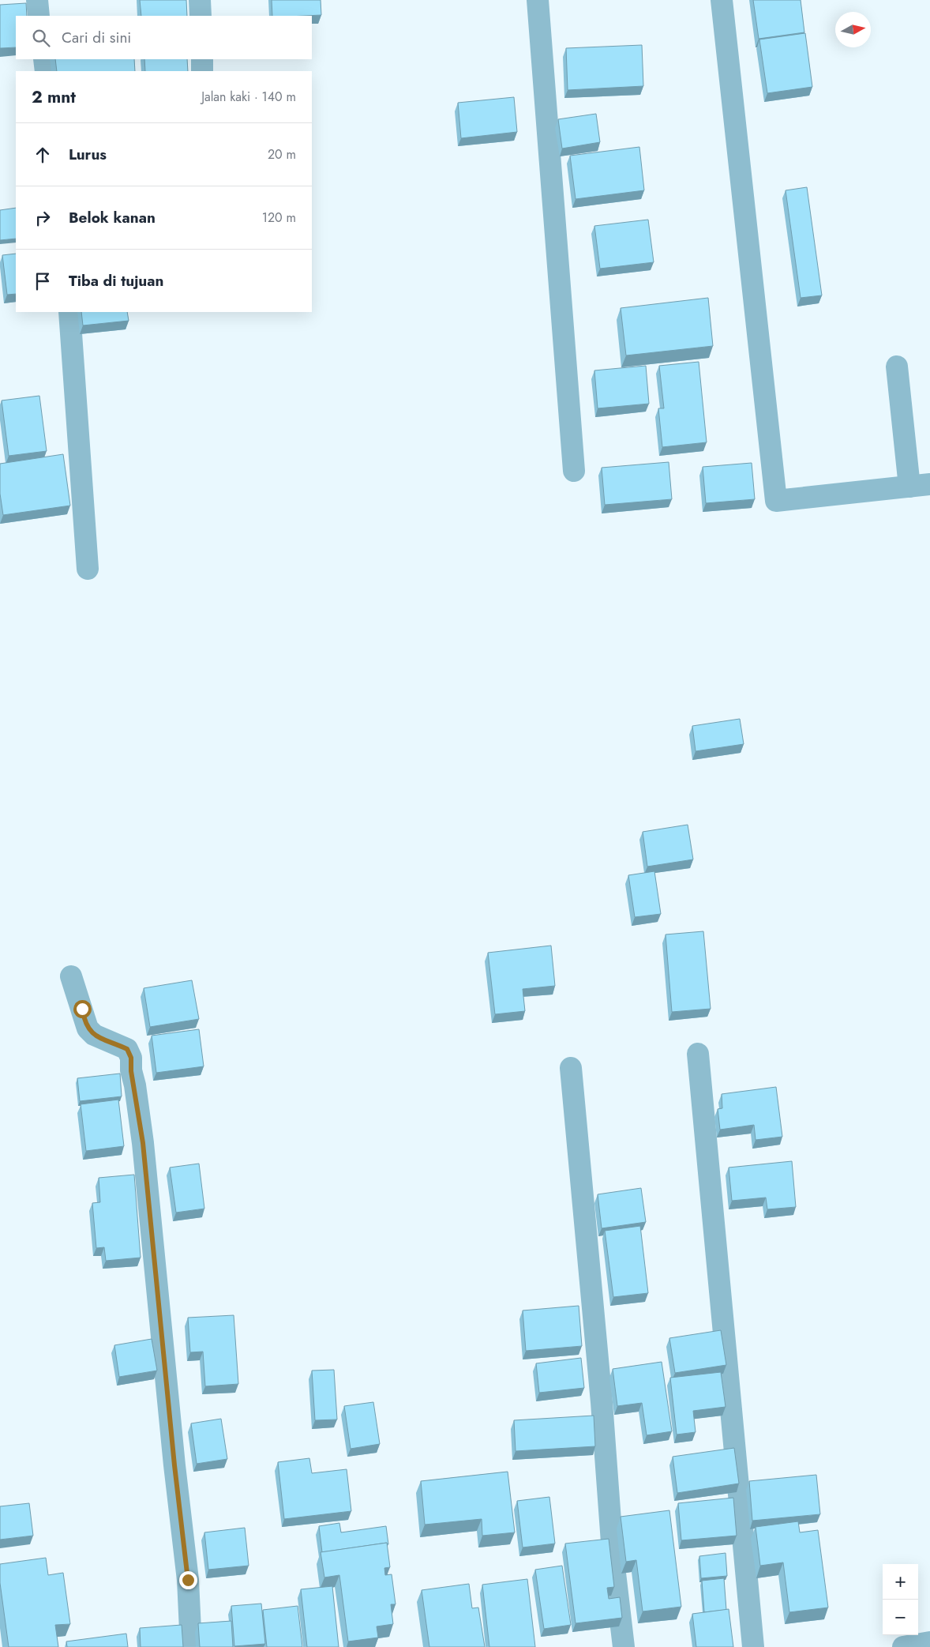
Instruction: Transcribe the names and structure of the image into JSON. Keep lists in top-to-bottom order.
{
  "north": "right",
  "page": {
    "search": "Cari di sini",
    "heading": ["2 mnt", "Jalan kaki · 140 m"],
    "list": [
      ["Lurus", "20 m"],
      ["Belok kanan", "120 m"],
      "Tiba di tujuan"
    ],
    "map_buttons": ["+", "−"]
  }
}
